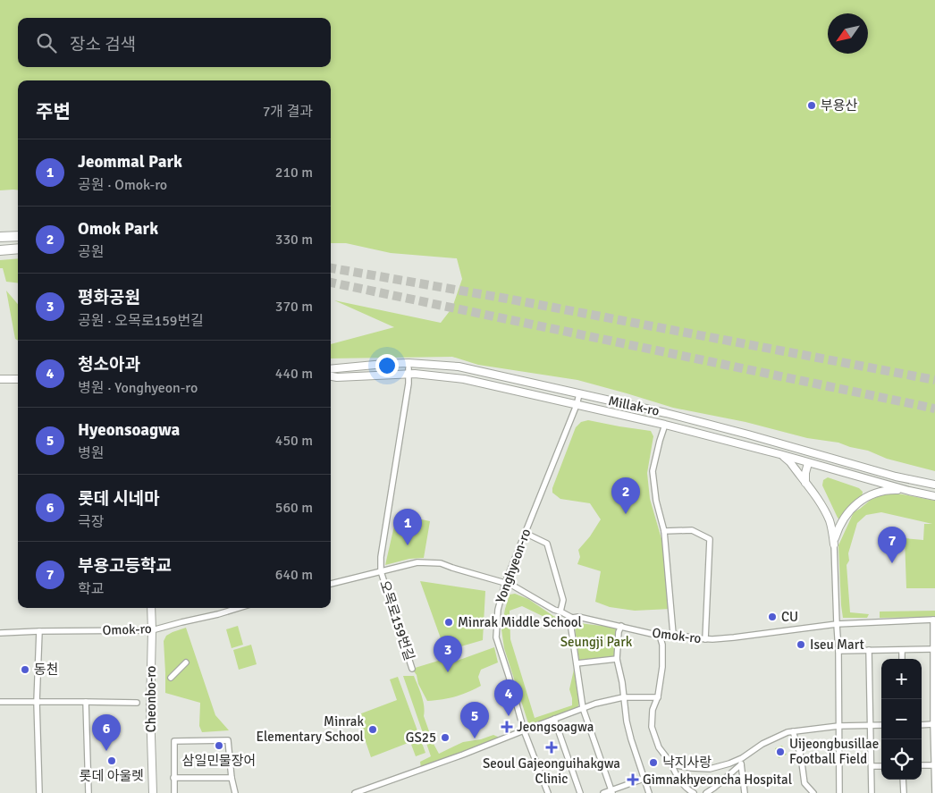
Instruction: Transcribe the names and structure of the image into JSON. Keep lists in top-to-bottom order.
{
  "streets": {
    "main road": ["Millak-ro", "Cheonbo-ro"],
    "street": ["Yonghyeon-ro", "오목로159번길", "Omok-ro"]
  },
  "crossings": [
    ["Millak-ro", "Yonghyeon-ro"],
    ["Yonghyeon-ro", "Omok-ro"],
    ["오목로159번길", "Omok-ro"],
    ["Omok-ro", "Cheonbo-ro"]
  ],
  "parks": ["Seungji Park"],
  "places": {
    "other": [
      "부용산",
      "CU",
      "Minrak Middle School",
      "Iseu Mart",
      "동천",
      "Minrak Elementary School",
      "GS25",
      "삼일민물장어",
      "Uijeongbusillae Football Field",
      "롯데 아울렛",
      "낙지사랑"
    ],
    "health": ["Jeongsoagwa", "Seoul Gajeonguihakgwa Clinic", "Gimnakhyeoncha Hospital"]
  },
  "north": "bottom left",
  "page": {
    "search": "장소 검색",
    "heading": ["주변", "7개 결과"],
    "list": [
      {
        "mark": "1",
        "name": "Jeommal Park",
        "note": "공원 · Omok-ro",
        "value": "210 m"
      },
      {
        "mark": "2",
        "name": "Omok Park",
        "note": "공원",
        "value": "330 m"
      },
      {
        "mark": "3",
        "name": "평화공원",
        "note": "공원 · 오목로159번길",
        "value": "370 m"
      },
      {
        "mark": "4",
        "name": "청소아과",
        "note": "병원 · Yonghyeon-ro",
        "value": "440 m"
      },
      {
        "mark": "5",
        "name": "Hyeonsoagwa",
        "note": "병원",
        "value": "450 m"
      },
      {
        "mark": "6",
        "name": "롯데 시네마",
        "note": "극장",
        "value": "560 m"
      },
      {
        "mark": "7",
        "name": "부용고등학교",
        "note": "학교",
        "value": "640 m"
      }
    ],
    "pins": [
      "2",
      "1",
      "7",
      "3",
      "4",
      "5",
      "6"
    ],
    "map_buttons": ["+", "−"]
  }
}
